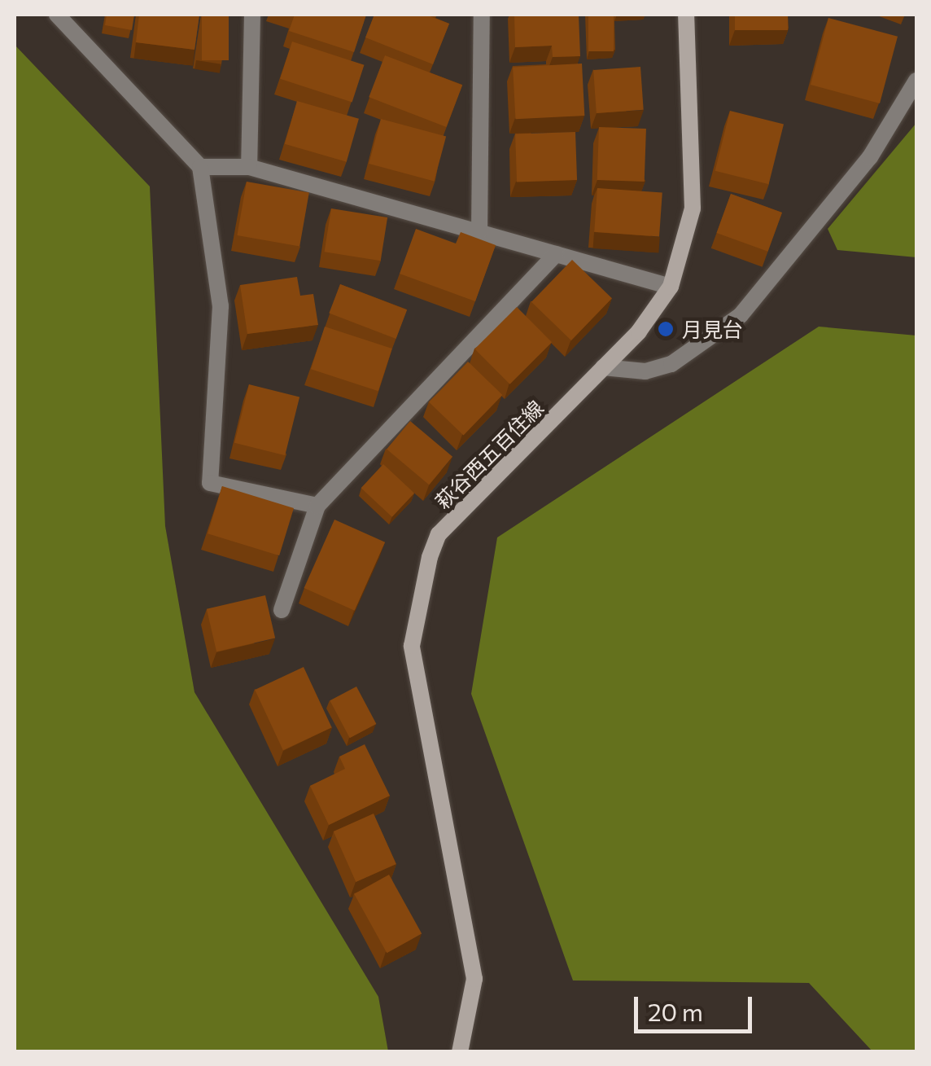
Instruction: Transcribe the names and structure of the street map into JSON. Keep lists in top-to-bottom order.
{
  "streets": {
    "main road": ["萩谷西五百住線"]
  },
  "places": ["月見台"],
  "scale_bar": "20 m"
}
